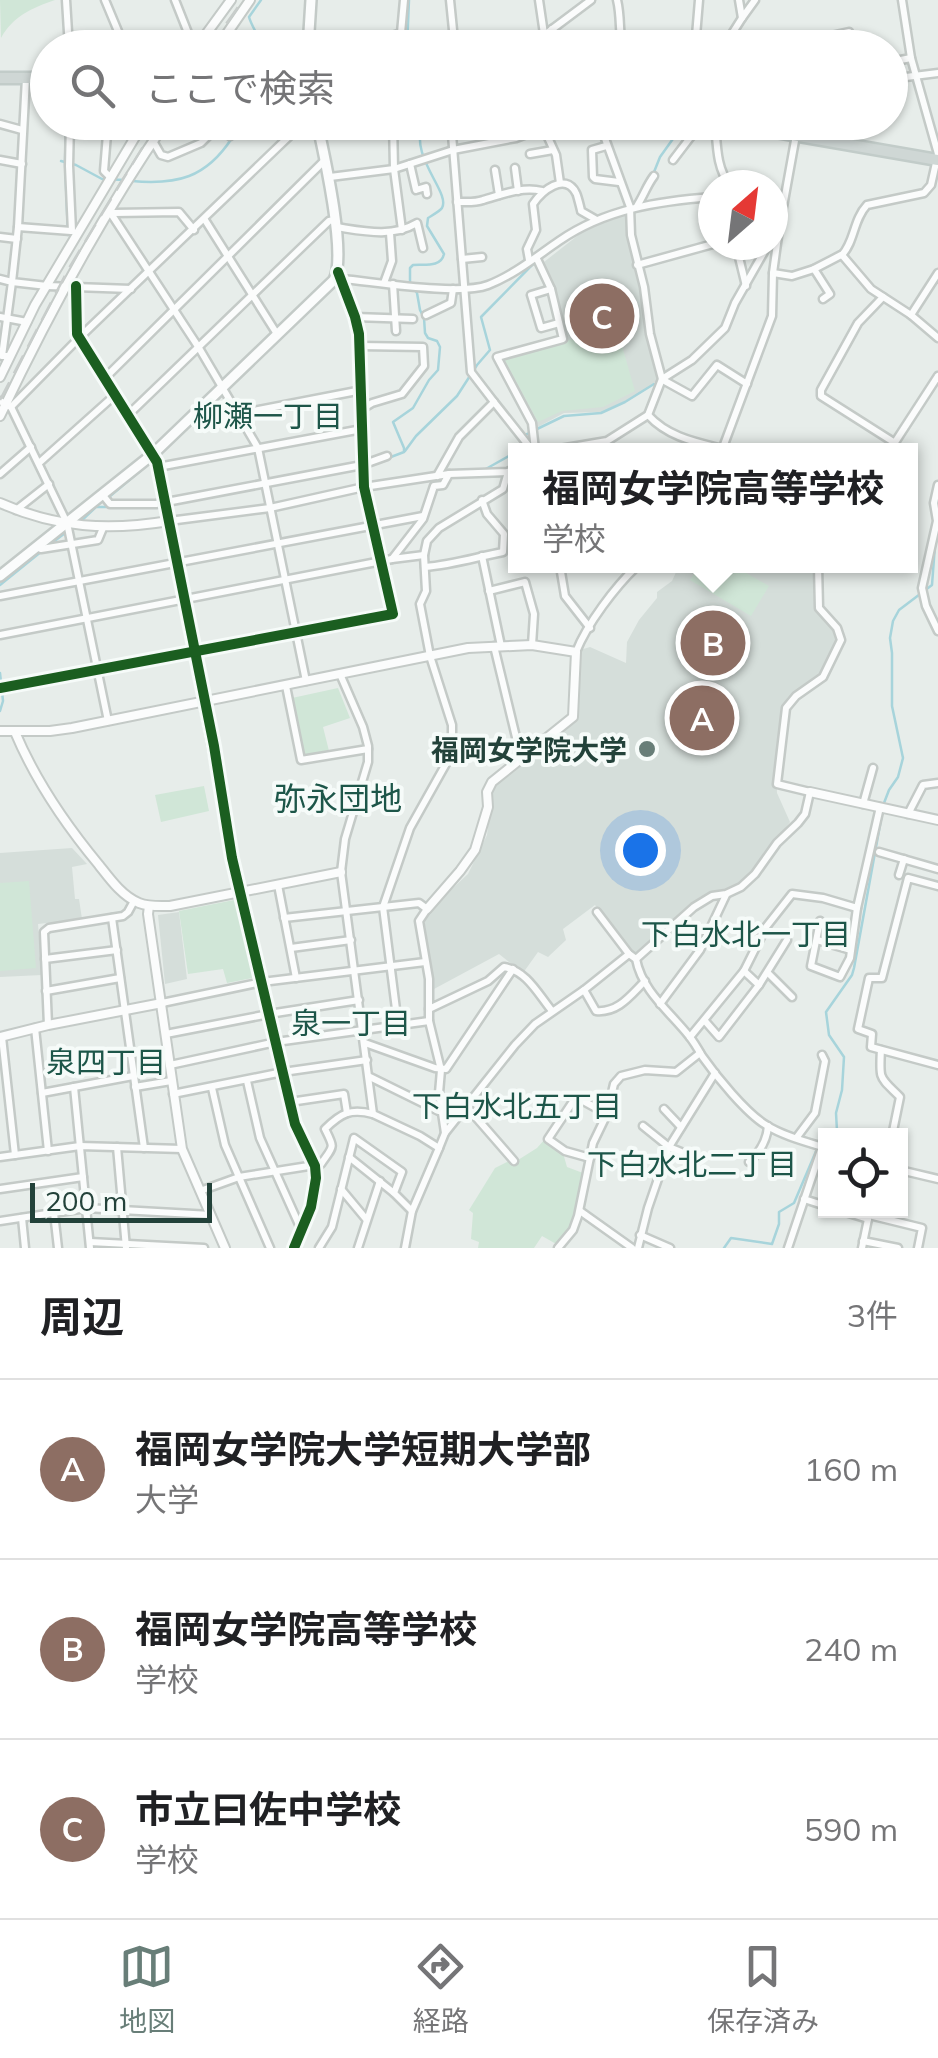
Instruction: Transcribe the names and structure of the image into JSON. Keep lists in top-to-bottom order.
{
  "districts": [
    "柳瀬一丁目",
    "弥永団地",
    "下白水北一丁目",
    "泉一丁目",
    "泉四丁目",
    "下白水北五丁目",
    "下白水北二丁目"
  ],
  "places": ["福岡女学院大学"],
  "scale_bar": "200 m",
  "north": "top right",
  "page": {
    "search": "ここで検索",
    "pins": ["C", "B", "A"],
    "popup": ["福岡女学院高等学校", "学校"],
    "scale": "200 m",
    "heading": ["周辺", "3件"],
    "list": [
      {
        "mark": "A",
        "name": "福岡女学院大学短期大学部",
        "note": "大学",
        "value": "160 m"
      },
      {
        "mark": "B",
        "name": "福岡女学院高等学校",
        "note": "学校",
        "value": "240 m"
      },
      {
        "mark": "C",
        "name": "市立曰佐中学校",
        "note": "学校",
        "value": "590 m"
      }
    ],
    "nav": ["地図", "経路", "保存済み"]
  }
}
